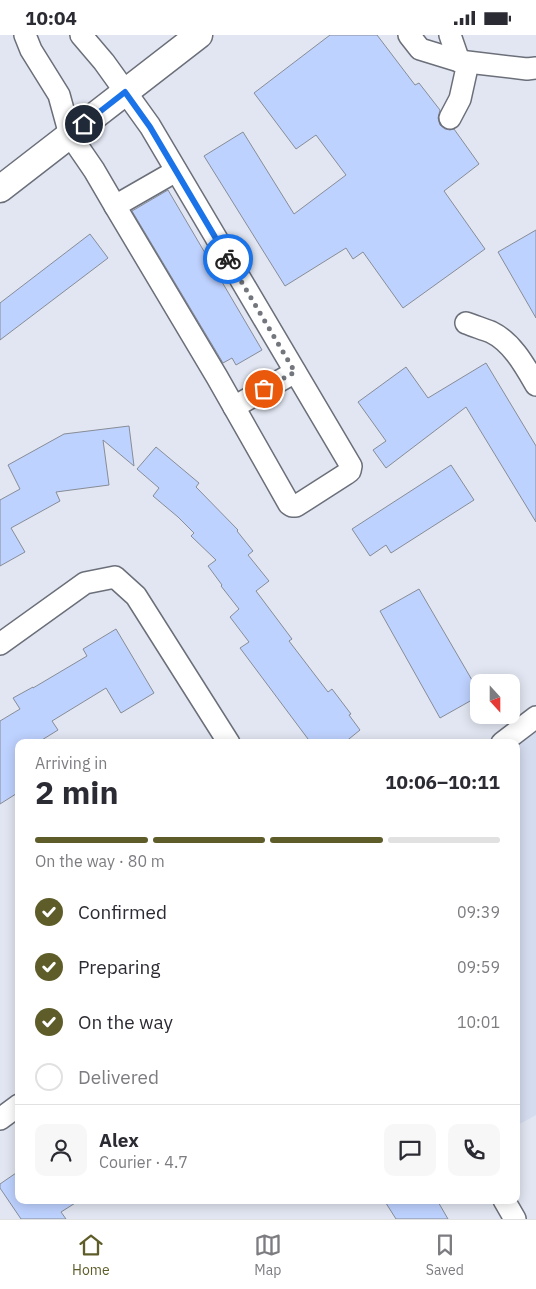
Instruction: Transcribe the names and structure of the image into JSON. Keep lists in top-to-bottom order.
{
  "north": "bottom",
  "page": {
    "status": "10:04",
    "heading": ["2 min", "Arriving in", "10:06–10:11"],
    "panel": ["Alex", "Courier · 4.7"],
    "bar": "On the way · 80 m",
    "list": [
      ["Confirmed", "09:39"],
      ["Preparing", "09:59"],
      ["On the way", "10:01"],
      "Delivered"
    ],
    "tabs": ["Home", "Map", "Saved"]
  }
}
